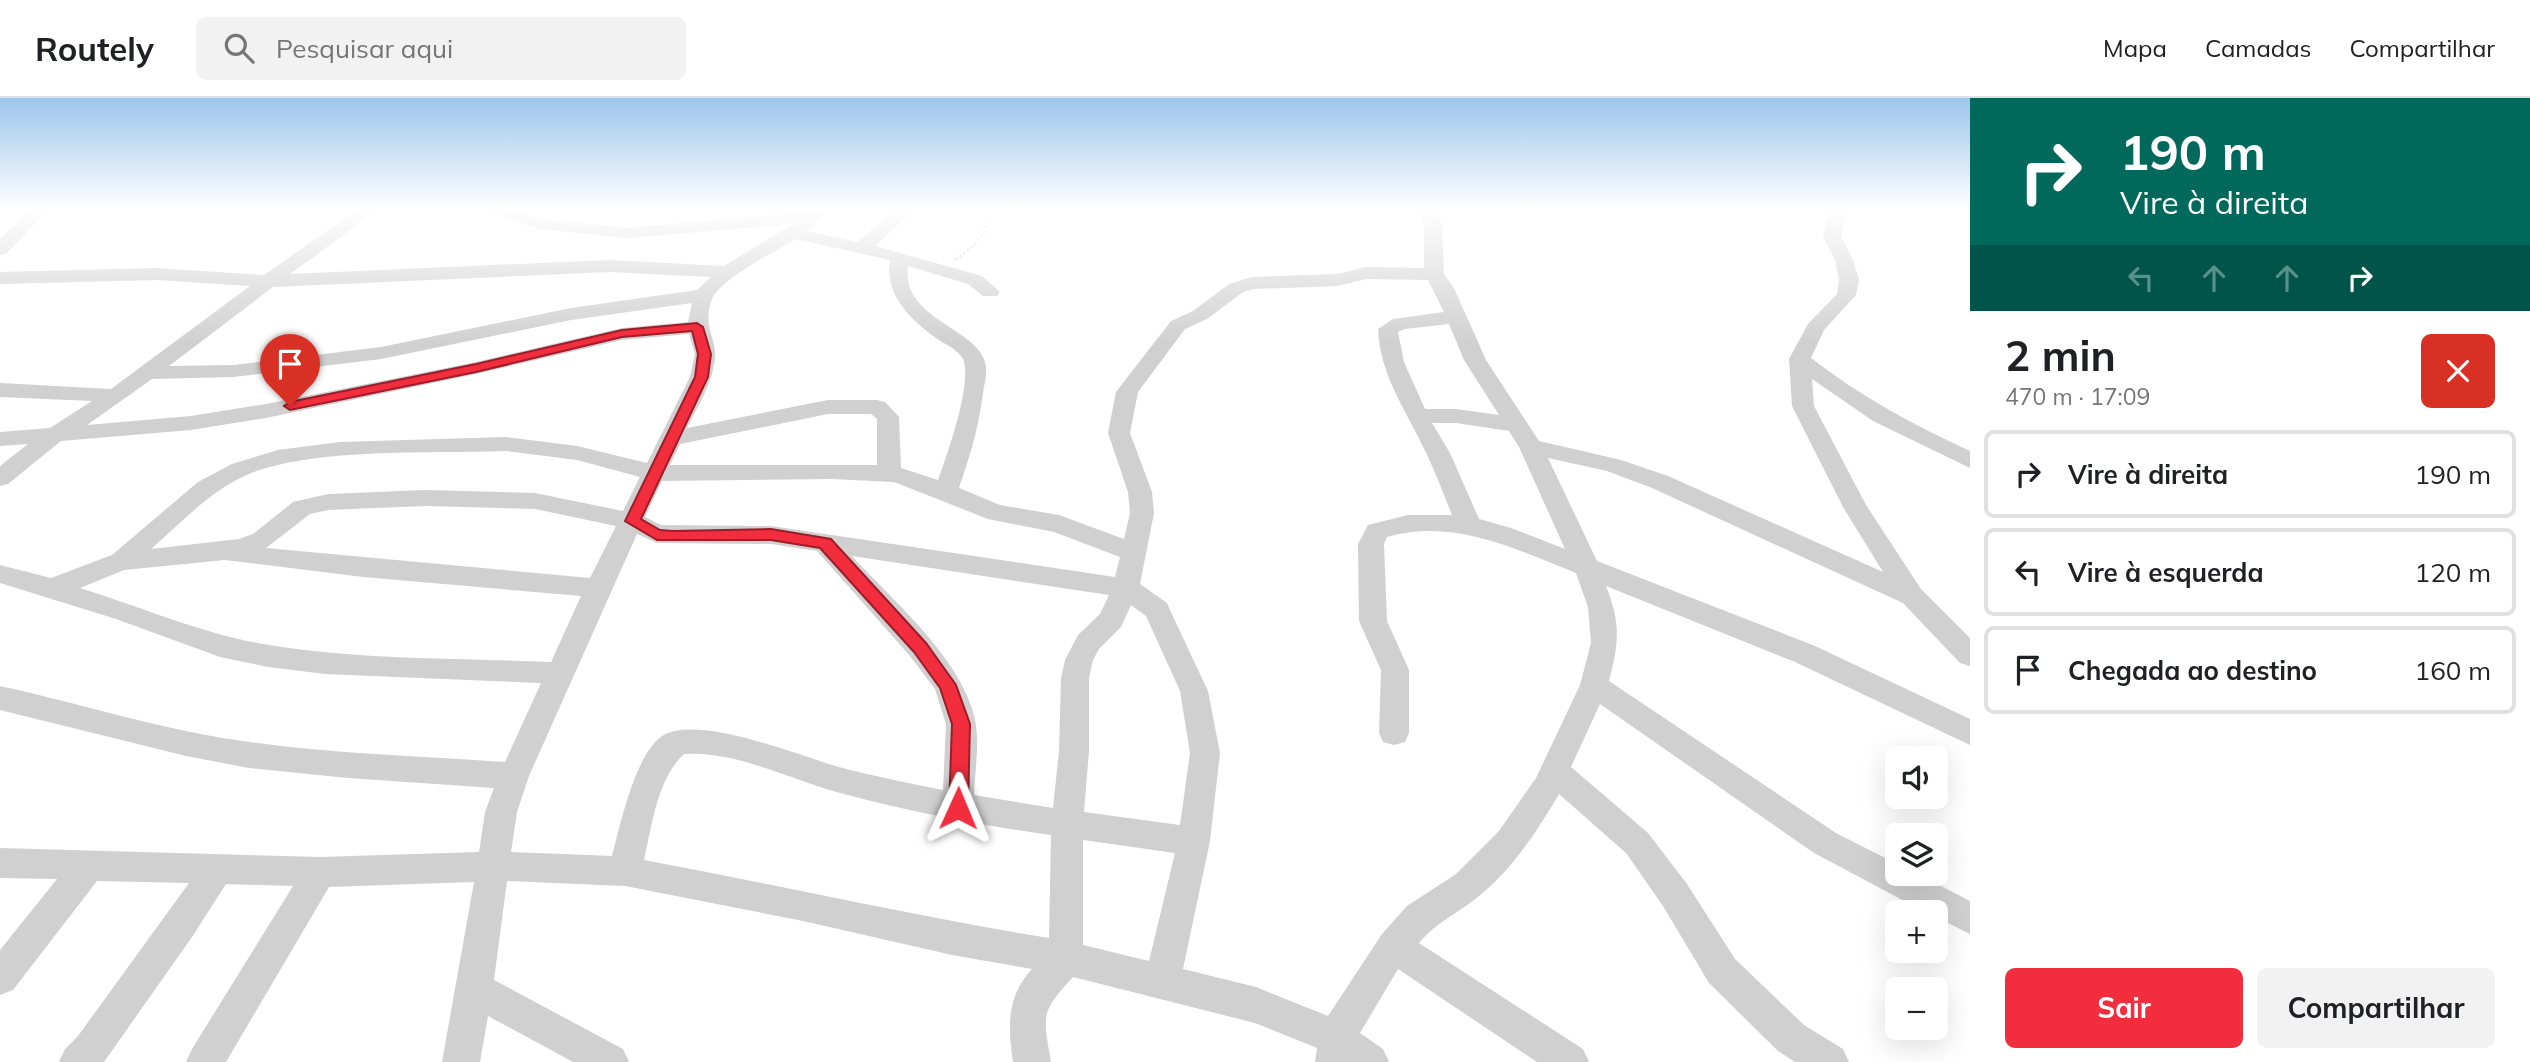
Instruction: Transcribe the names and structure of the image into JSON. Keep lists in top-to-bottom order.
{
  "page": {
    "header": "Routely",
    "search": "Pesquisar aqui",
    "nav": ["Mapa", "Camadas", "Compartilhar"],
    "turn": ["190 m", "Vire à direita"],
    "heading": ["2 min", "470 m · 17:09"],
    "list": [
      {
        "name": "Vire à direita",
        "value": "190 m"
      },
      {
        "name": "Vire à esquerda",
        "value": "120 m"
      },
      {
        "name": "Chegada ao destino",
        "value": "160 m"
      }
    ],
    "map_buttons": ["+", "−"],
    "buttons": ["Sair", "Compartilhar"]
  }
}
